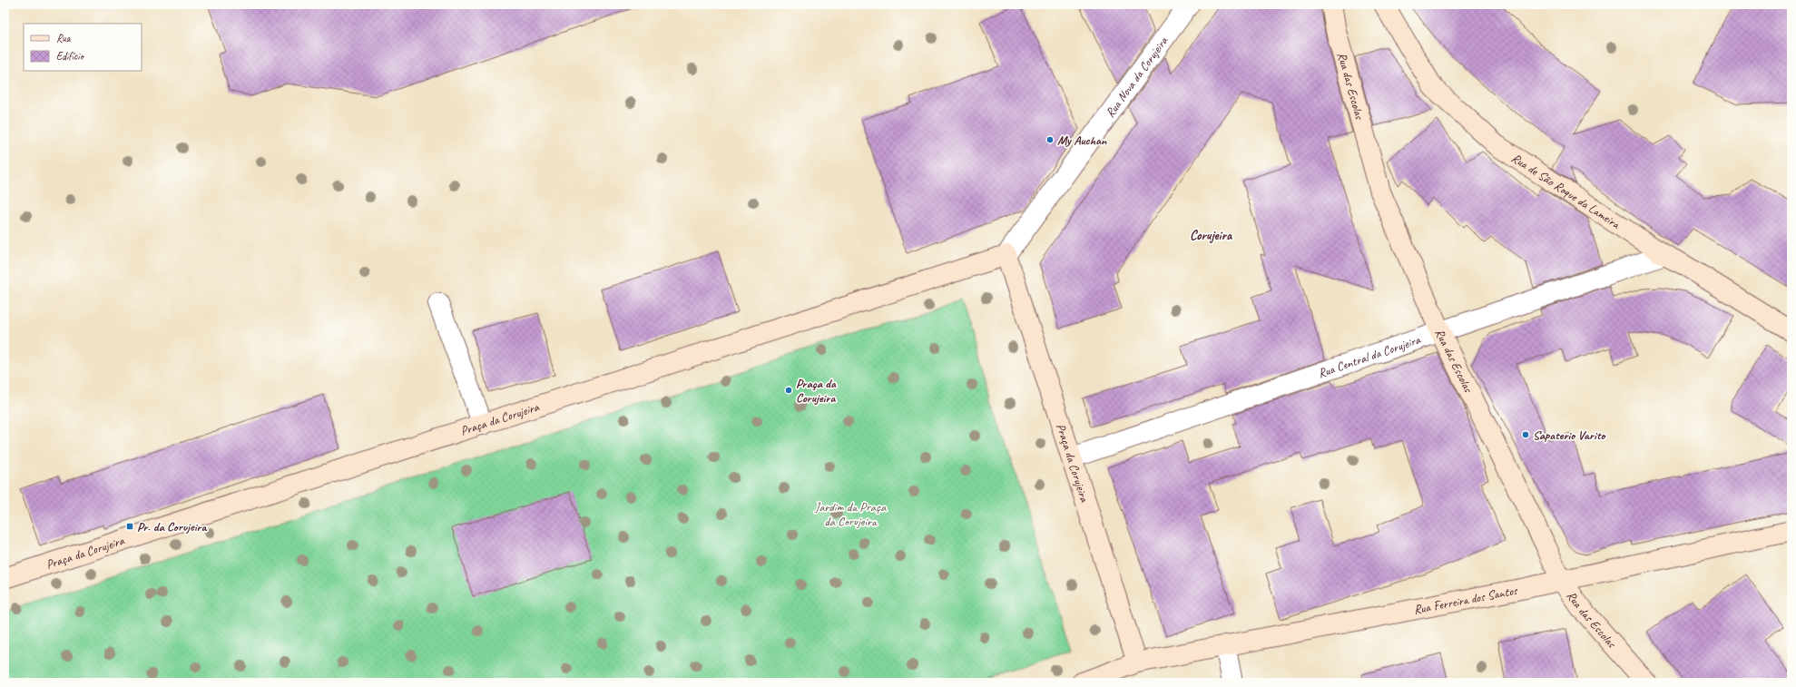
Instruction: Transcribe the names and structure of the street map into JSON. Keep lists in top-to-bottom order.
{
  "streets": {
    "street": [
      "Rua Nova da Corujeira",
      "Rua das Escolas",
      "Rua de São Roque da Lameira",
      "Rua Central da Corujeira",
      "Praça da Corujeira",
      "Rua Ferreira dos Santos"
    ]
  },
  "crossings": [
    ["Rua Nova da Corujeira", "Praça da Corujeira"],
    ["Rua das Escolas", "Rua Central da Corujeira"],
    ["Rua das Escolas", "Rua Ferreira dos Santos"],
    ["Rua de São Roque da Lameira", "Rua Central da Corujeira"],
    ["Rua Central da Corujeira", "Praça da Corujeira"],
    ["Praça da Corujeira", "Rua Ferreira dos Santos"]
  ],
  "districts": ["Corujeira"],
  "parks": ["Jardim da Praça da Corujeira"],
  "places": {
    "other": ["My Auchan", "Praça da Corujeira", "Sapaterio Varito"],
    "transit": ["Pr. da Corujeira"]
  },
  "legend": ["Rua", "Edifício"]
}
